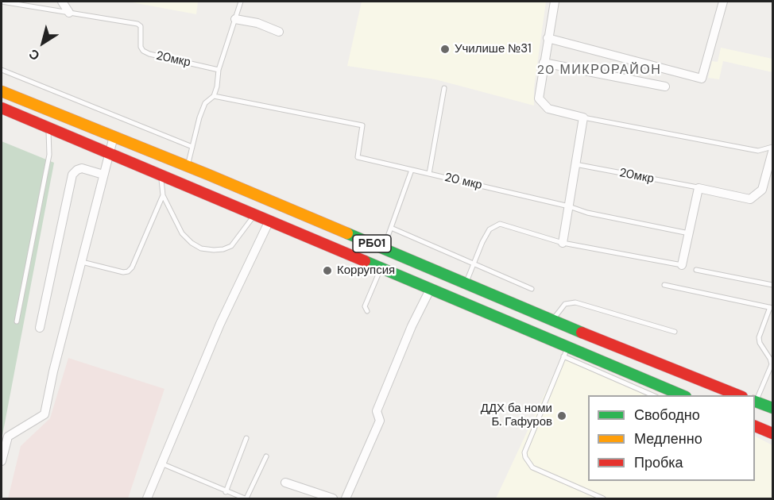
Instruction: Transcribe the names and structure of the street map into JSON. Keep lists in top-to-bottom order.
{
  "streets": {
    "highway": ["РБ01"],
    "street": ["20мкр"],
    "lane": ["20 мкр"]
  },
  "districts": ["20 МИКРОРАЙОН"],
  "places": ["Училише №31", "Коррупсия", "ДДХ ба номи Б. Гафуров"],
  "legend": ["Свободно", "Медленно", "Пробка"],
  "north": "bottom left"
}
